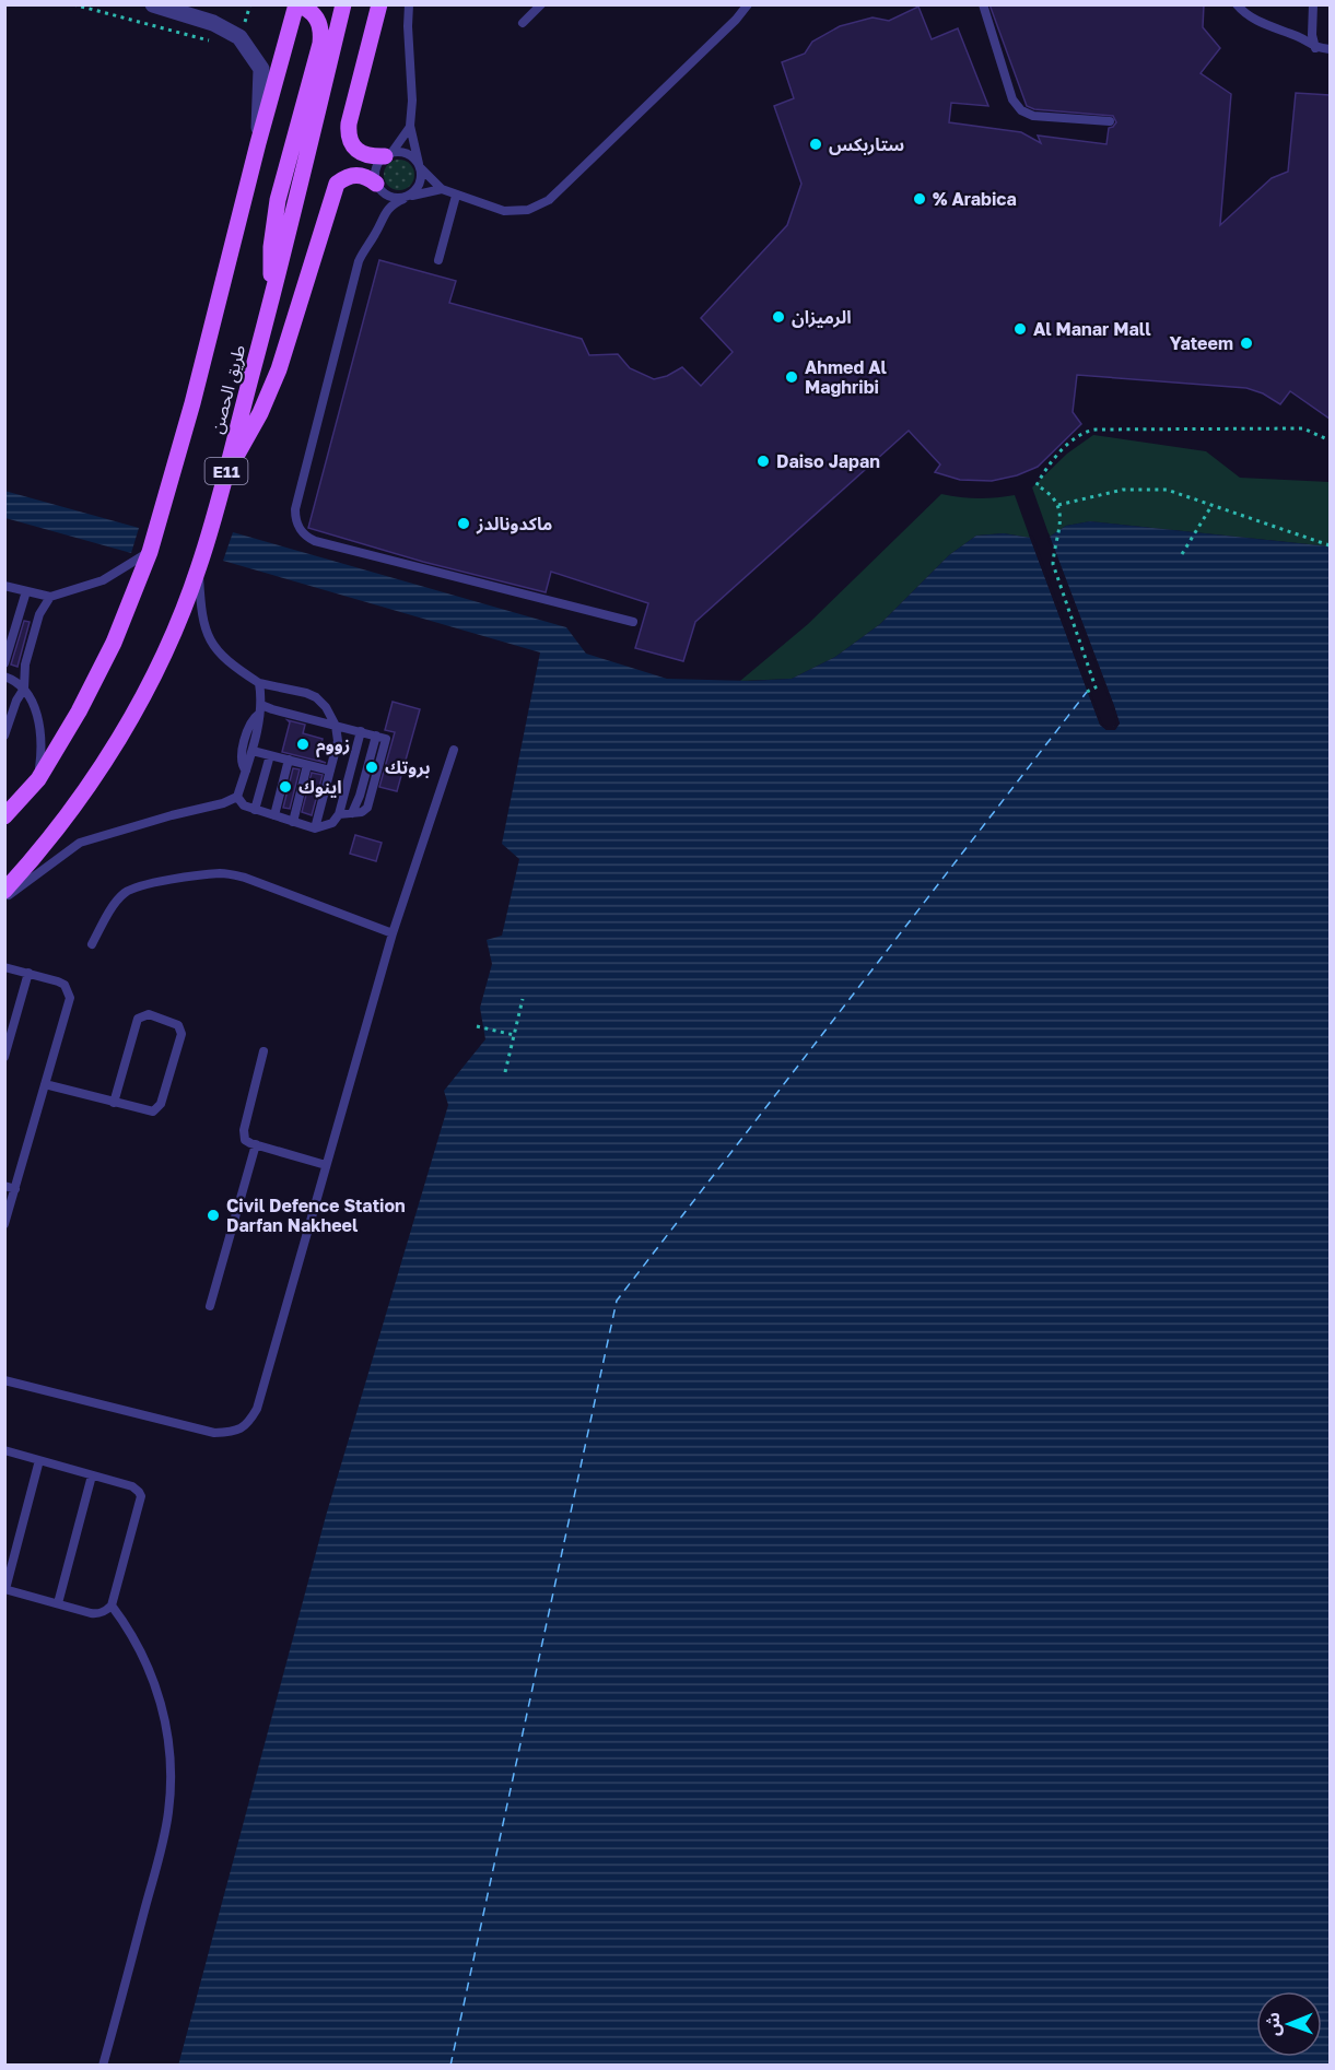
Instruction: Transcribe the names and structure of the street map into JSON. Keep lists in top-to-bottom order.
{
  "streets": {
    "main road": ["طريق الحصن", "E11"]
  },
  "places": [
    "ستاربكس",
    "% Arabica",
    "الرميزان",
    "Al Manar Mall",
    "Yateem",
    "Ahmed Al Maghribi",
    "Daiso Japan",
    "ماكدونالدز",
    "زووم",
    "بروتك",
    "اينوك",
    "Civil Defence Station Darfan Nakheel"
  ],
  "north": "left"
}
